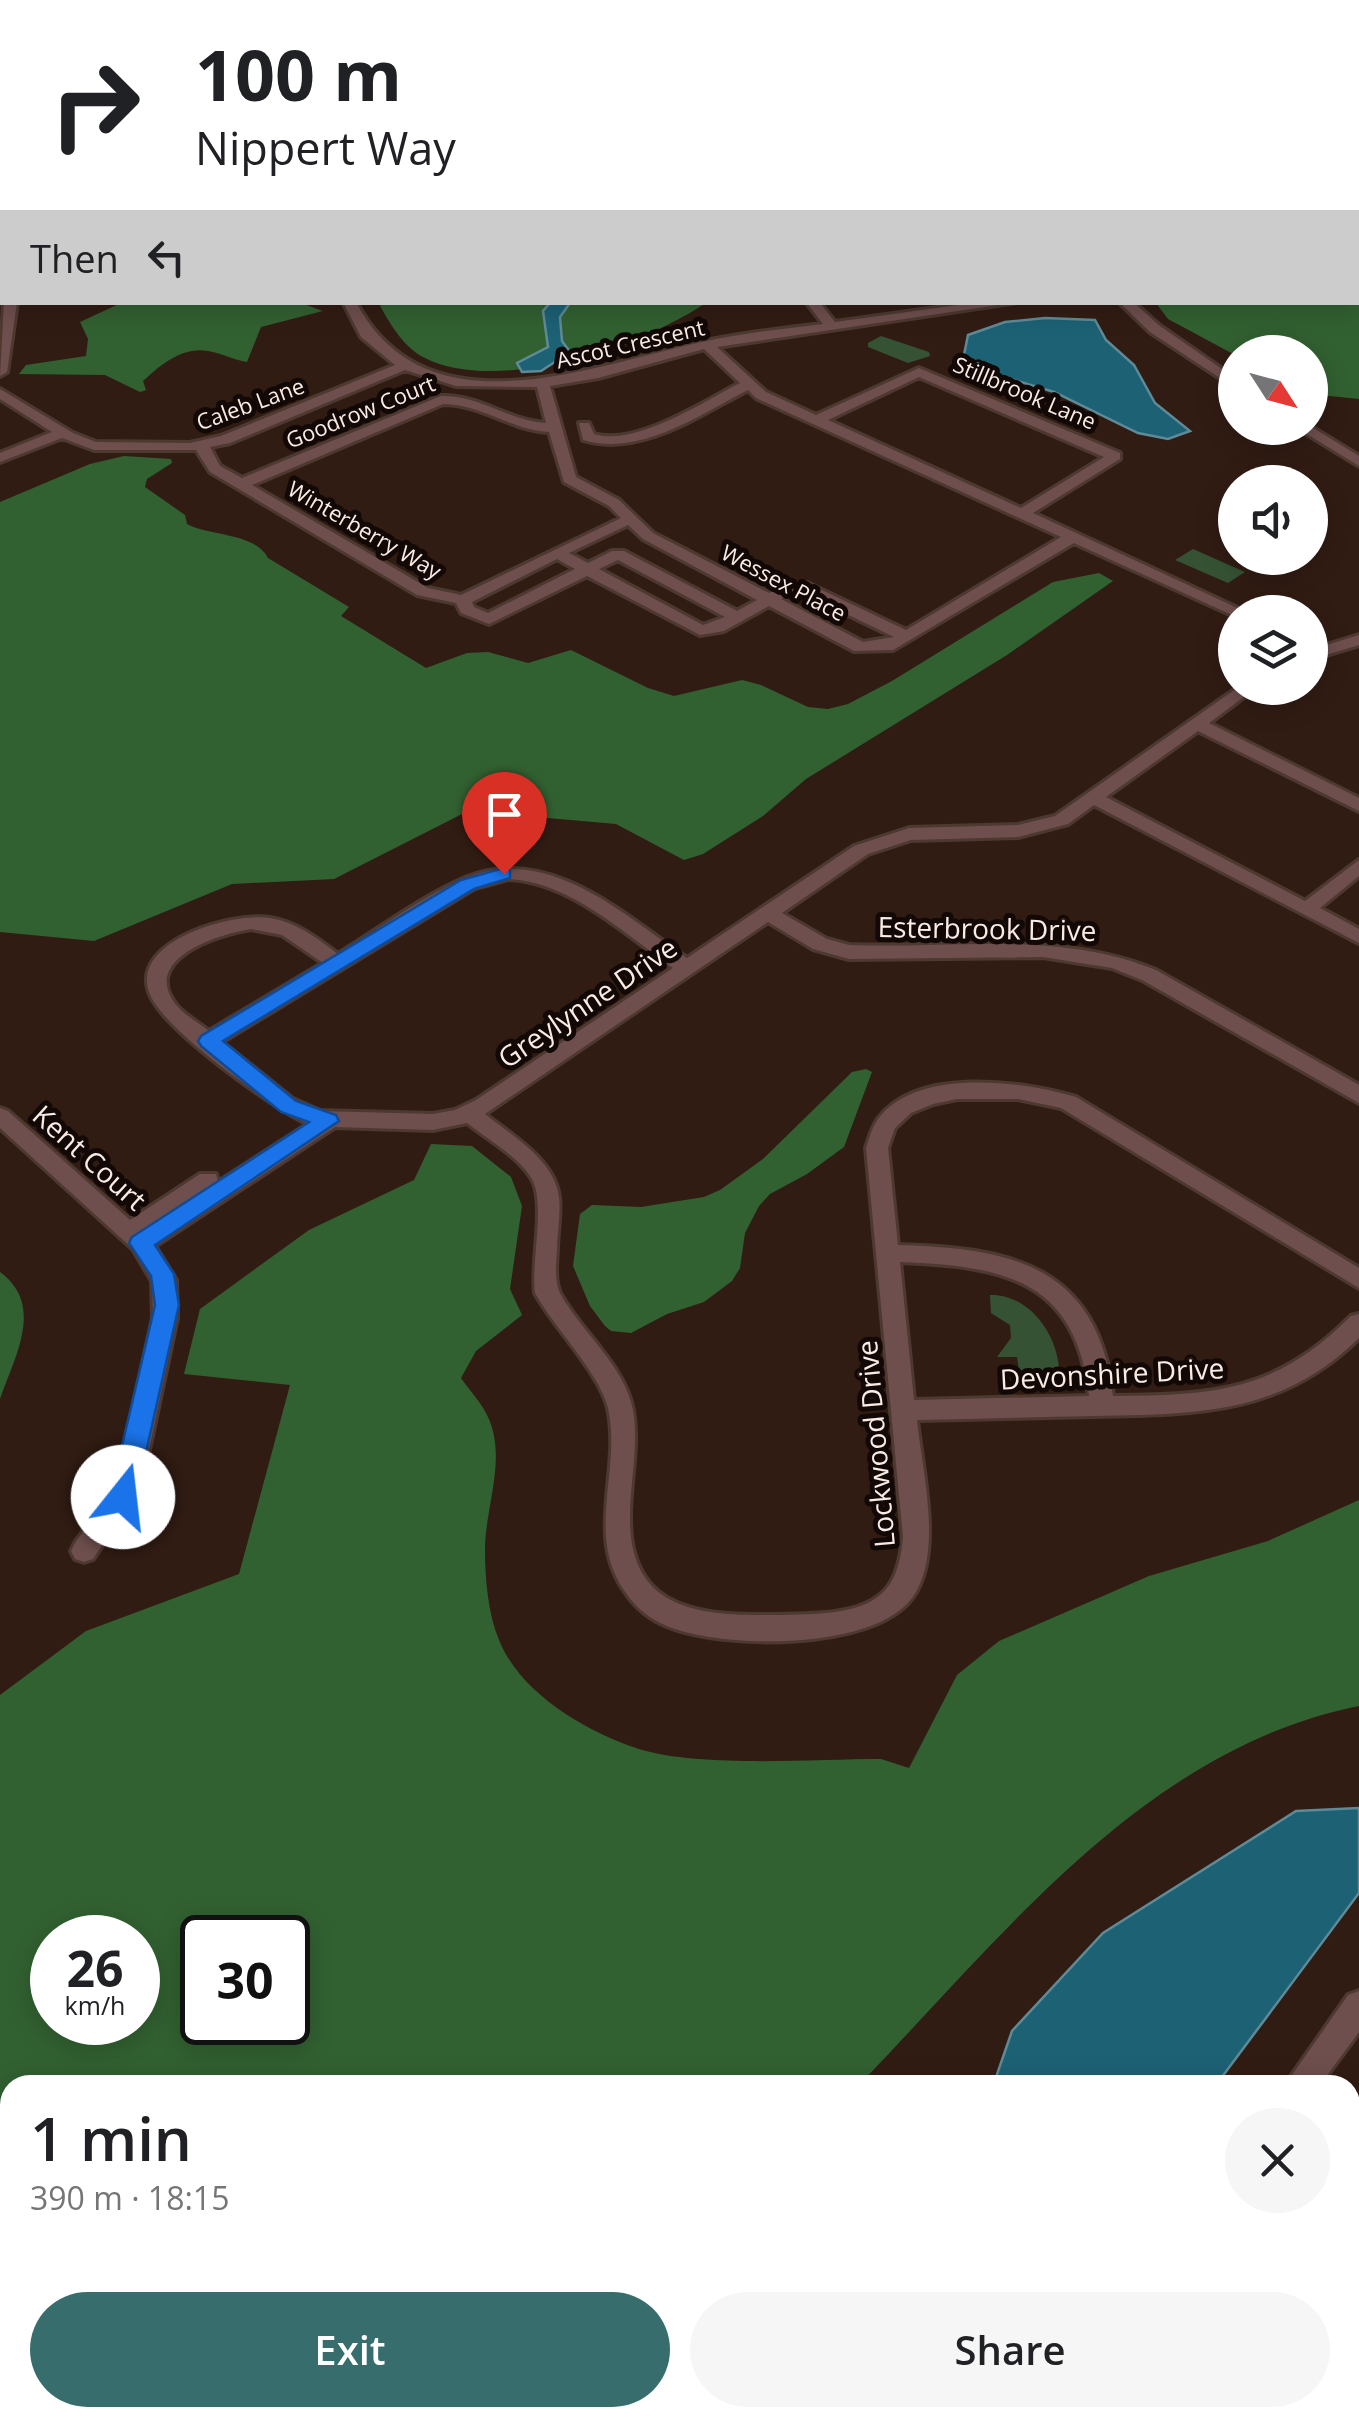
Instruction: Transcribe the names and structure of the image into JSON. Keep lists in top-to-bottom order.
{
  "streets": {
    "street": [
      "Ascot Crescent",
      "Stillbrook Lane",
      "Caleb Lane",
      "Goodrow Court",
      "Winterberry Way",
      "Wessex Place",
      "Esterbrook Drive",
      "Greylynne Drive",
      "Kent Court",
      "Devonshire Drive",
      "Lockwood Drive"
    ]
  },
  "crossings": [
    ["Ascot Crescent", "Caleb Lane"],
    ["Ascot Crescent", "Wessex Place"],
    ["Caleb Lane", "Winterberry Way"],
    ["Goodrow Court", "Winterberry Way"],
    ["Goodrow Court", "Wessex Place"],
    ["Winterberry Way", "Wessex Place"],
    ["Esterbrook Drive", "Greylynne Drive"],
    ["Greylynne Drive", "Lockwood Drive"],
    ["Devonshire Drive", "Lockwood Drive"]
  ],
  "north": "bottom right",
  "page": {
    "turn": ["100 m", "Nippert Way"],
    "then": "Then",
    "speed": "26 km/h",
    "limit": "30",
    "heading": ["1 min", "390 m · 18:15"],
    "buttons": ["Exit", "Share"]
  }
}
